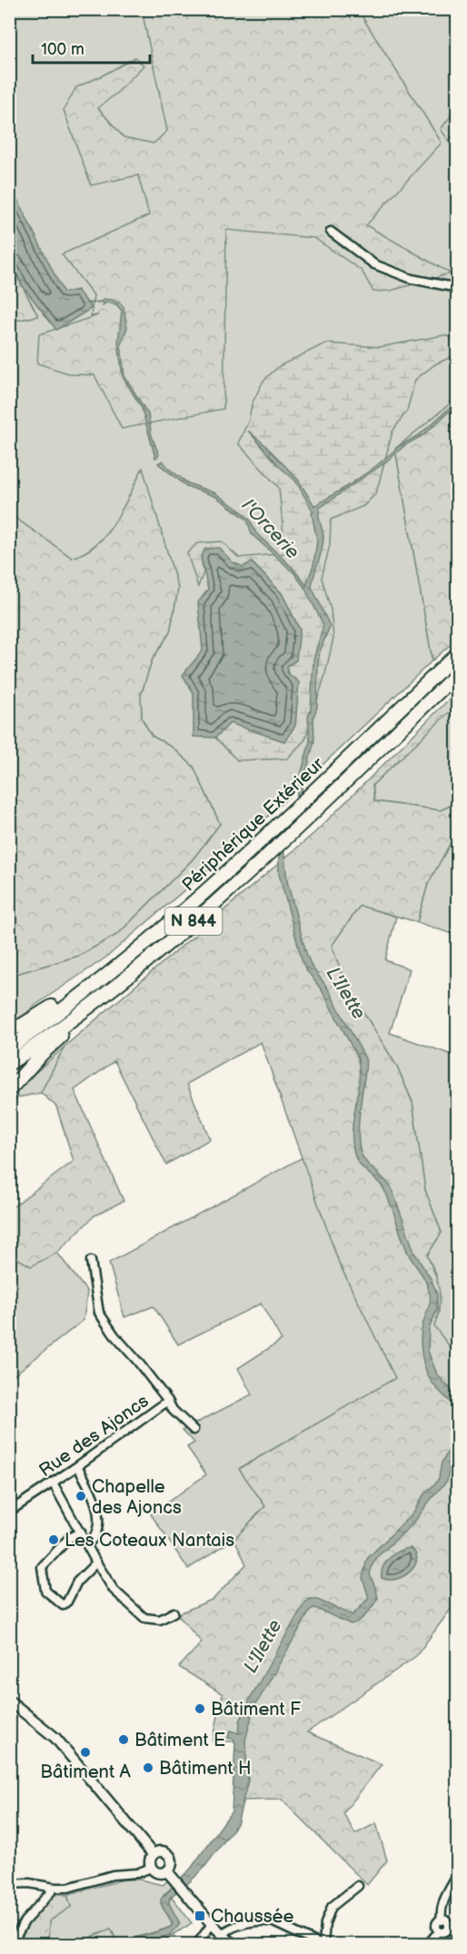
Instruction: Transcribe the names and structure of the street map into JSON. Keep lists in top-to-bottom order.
{
  "streets": {
    "highway": ["Périphérique Extérieur", "N 844"],
    "street": ["Rue des Ajoncs"]
  },
  "water": ["l'Orcerie", "L'Ilette"],
  "places": {
    "other": [
      "Chapelle des Ajoncs",
      "Les Coteaux Nantais",
      "Bâtiment F",
      "Bâtiment E",
      "Bâtiment A",
      "Bâtiment H"
    ],
    "transit": ["Chaussée"]
  },
  "scale_bar": "100 m"
}
